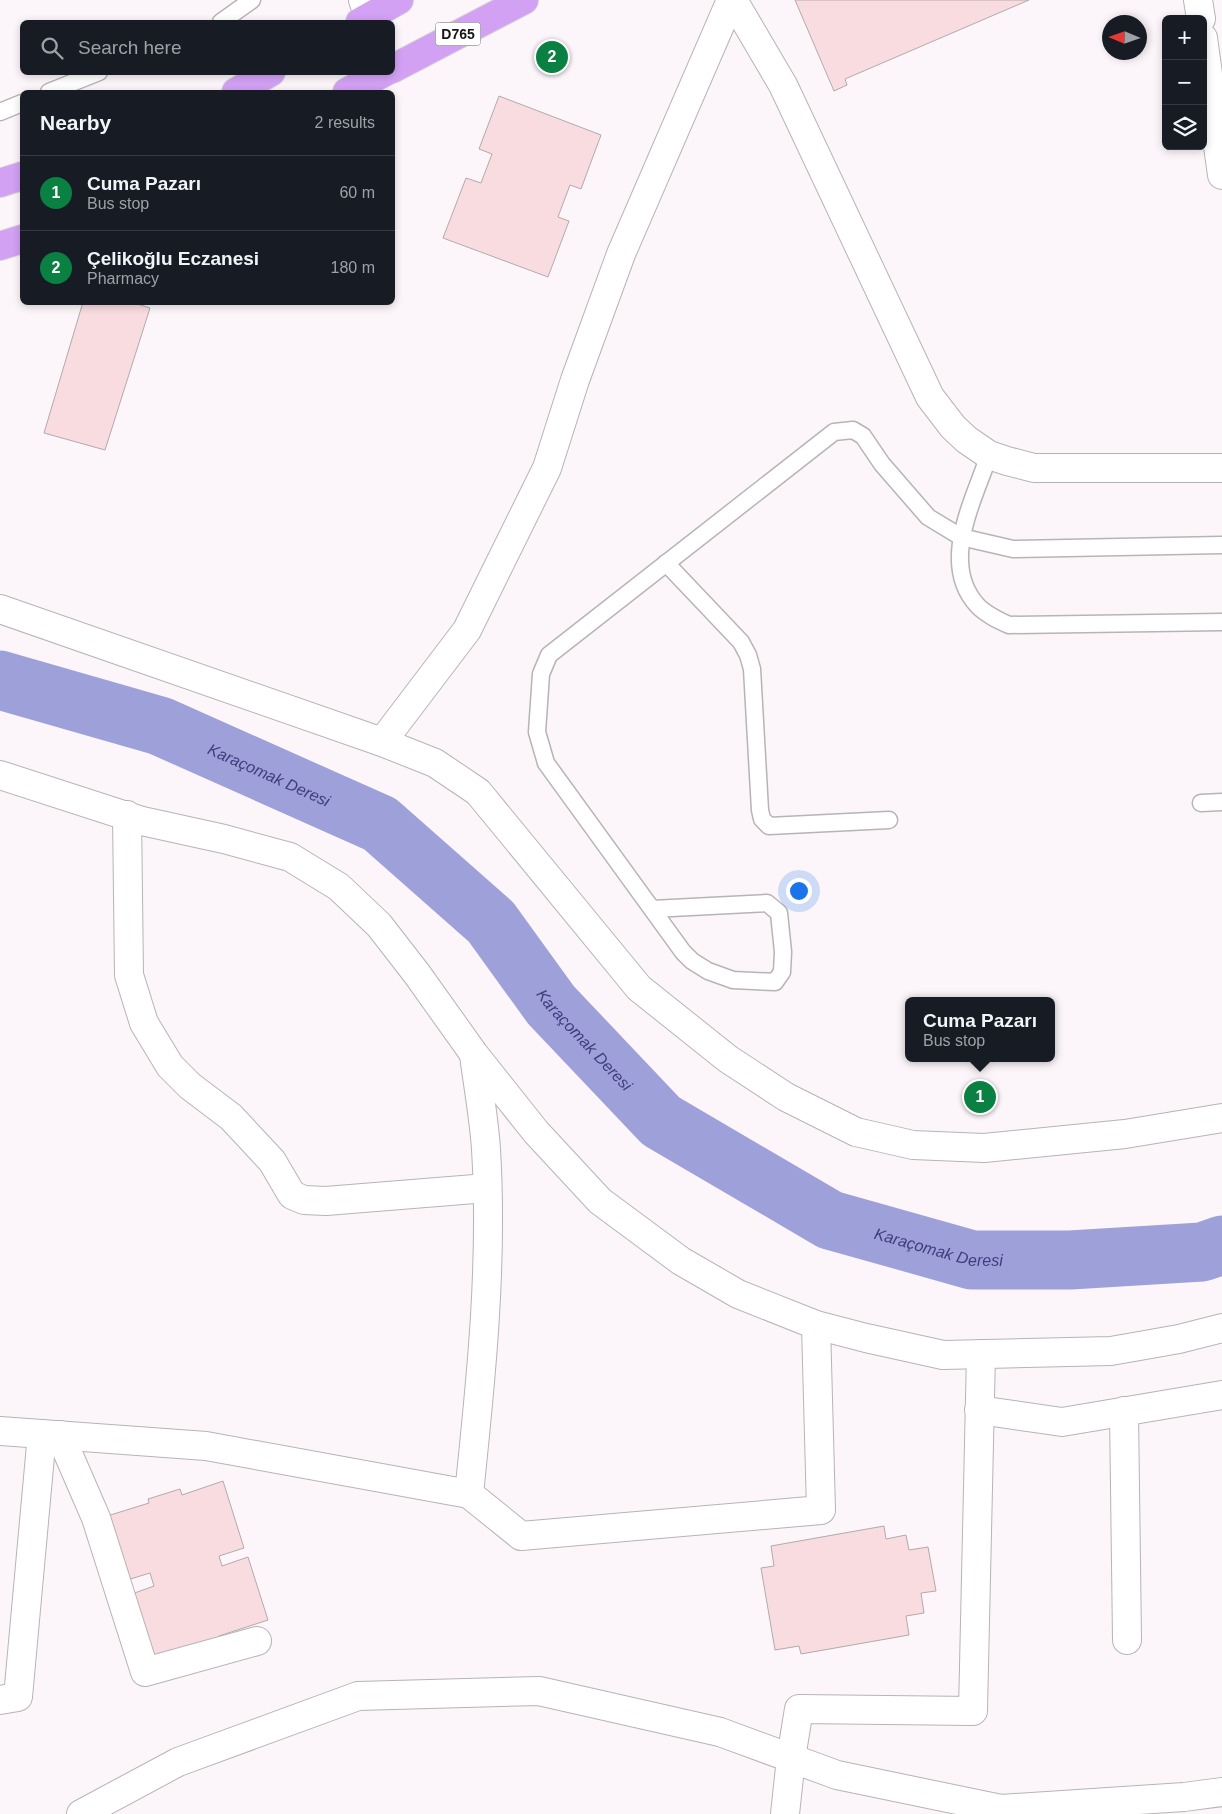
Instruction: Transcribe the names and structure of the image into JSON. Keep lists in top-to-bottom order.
{
  "streets": {
    "highway": ["D765"]
  },
  "water": ["Karaçomak Deresi"],
  "north": "left",
  "page": {
    "map_buttons": ["+", "−"],
    "search": "Search here",
    "pins": ["2", "1"],
    "heading": ["Nearby", "2 results"],
    "list": [
      {
        "mark": "1",
        "name": "Cuma Pazarı",
        "note": "Bus stop",
        "value": "60 m"
      },
      {
        "mark": "2",
        "name": "Çelikoğlu Eczanesi",
        "note": "Pharmacy",
        "value": "180 m"
      }
    ],
    "popup": ["Cuma Pazarı", "Bus stop"]
  }
}
